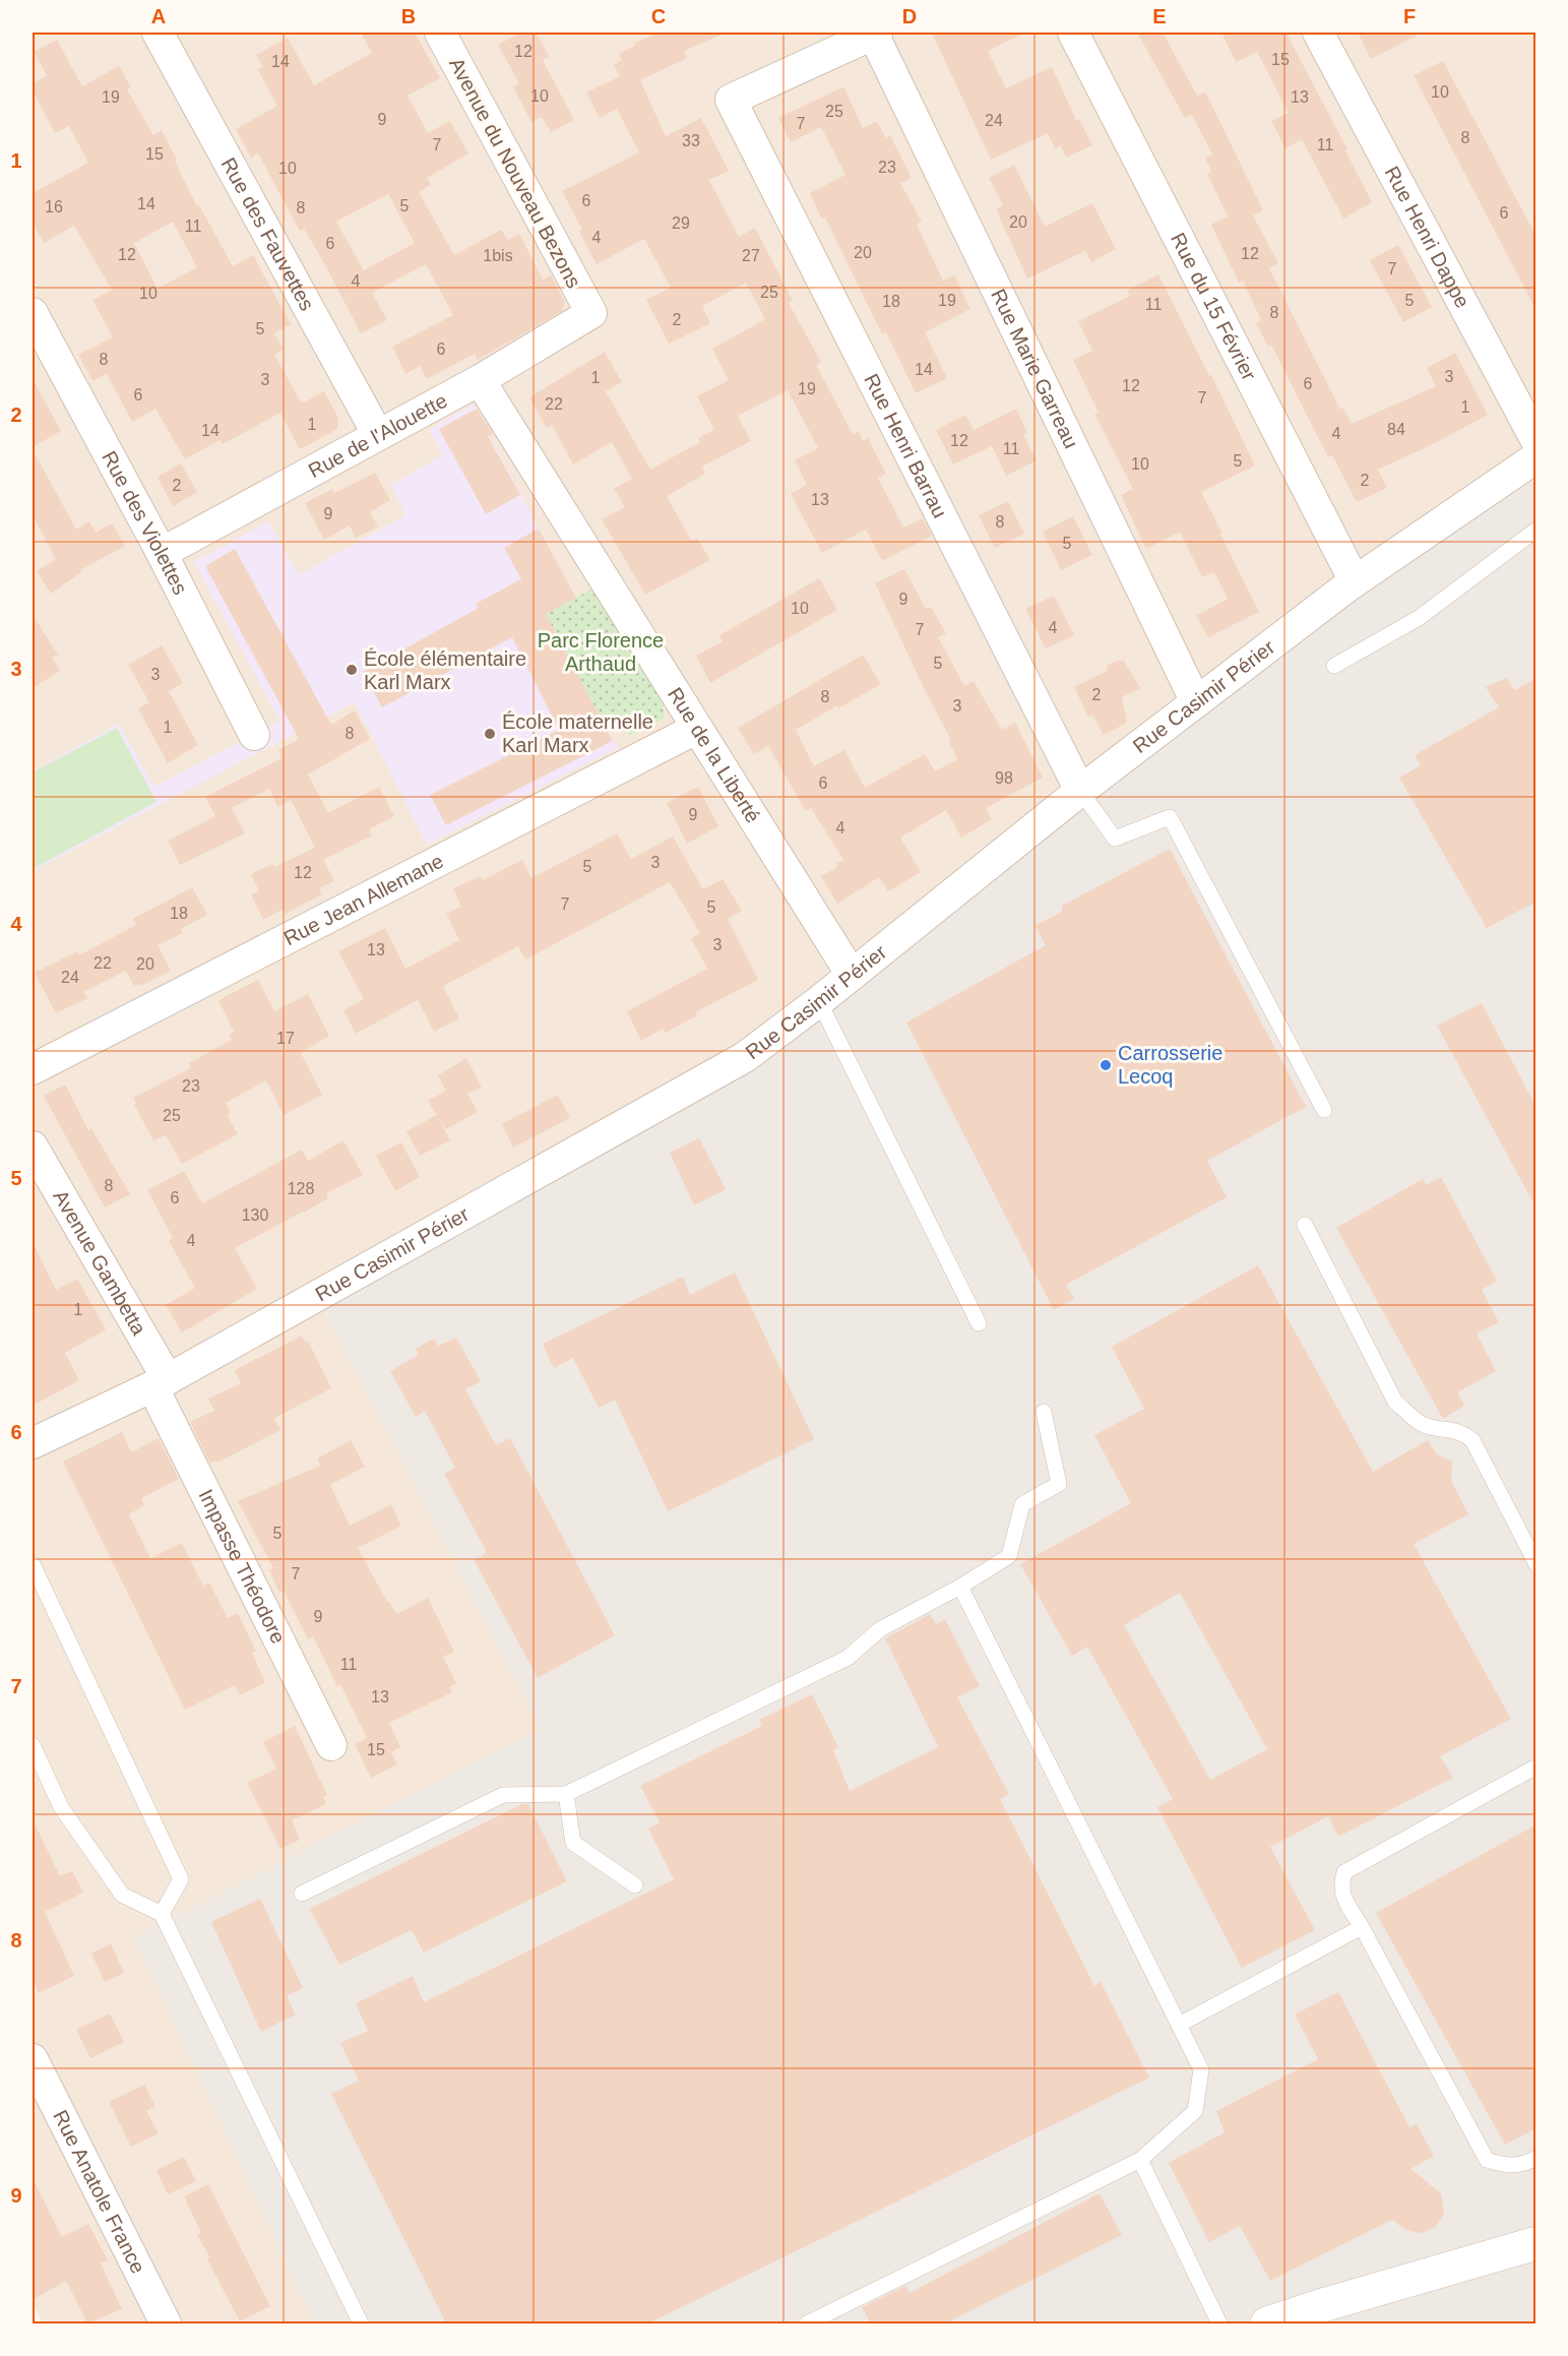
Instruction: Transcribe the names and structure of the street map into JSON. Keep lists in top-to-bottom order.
{
  "streets": {
    "street": [
      "Avenue du Nouveau Bezons",
      "Rue des Fauvettes",
      "Rue Henri Dappe",
      "Rue du 15 Février",
      "Rue Marie Garreau",
      "Rue de l'Alouette",
      "Rue Henri Barrau",
      "Rue des Violettes",
      "Rue Casimir Périer",
      "Rue de la Liberté",
      "Rue Jean Allemane",
      "Avenue Gambetta",
      "Impasse Théodore",
      "Rue Anatole France"
    ]
  },
  "crossings": [
    ["Avenue du Nouveau Bezons", "Rue de l'Alouette"],
    ["Rue des Fauvettes", "Rue de l'Alouette"],
    ["Rue du 15 Février", "Rue Casimir Périer"],
    ["Rue Marie Garreau", "Rue Henri Barrau"],
    ["Rue Marie Garreau", "Rue Casimir Périer"],
    ["Rue de l'Alouette", "Rue des Violettes"],
    ["Rue de l'Alouette", "Rue de la Liberté"],
    ["Rue Henri Barrau", "Rue Casimir Périer"],
    ["Rue Casimir Périer", "Rue de la Liberté"],
    ["Rue Casimir Périer", "Avenue Gambetta"],
    ["Rue Casimir Périer", "Impasse Théodore"],
    ["Rue de la Liberté", "Rue Jean Allemane"],
    ["Avenue Gambetta", "Impasse Théodore"]
  ],
  "parks": ["Parc Florence Arthaud"],
  "places": ["École élémentaire Karl Marx", "École maternelle Karl Marx", "Carrosserie Lecoq"],
  "house_numbers": [
    "12",
    "15",
    "14",
    "10",
    "10",
    "19",
    "13",
    "25",
    "9",
    "24",
    "7",
    "8",
    "33",
    "7",
    "11",
    "15",
    "23",
    "10",
    "6",
    "14",
    "5",
    "16",
    "8",
    "6",
    "20",
    "29",
    "11",
    "4",
    "6",
    "20",
    "12",
    "12",
    "1bis",
    "27",
    "7",
    "4",
    "25",
    "10",
    "19",
    "5",
    "18",
    "11",
    "8",
    "2",
    "5",
    "6",
    "8",
    "14",
    "3",
    "1",
    "3",
    "6",
    "12",
    "19",
    "6",
    "7",
    "22",
    "1",
    "1",
    "84",
    "14",
    "4",
    "12",
    "11",
    "5",
    "10",
    "2",
    "2",
    "13",
    "9",
    "8",
    "5",
    "9",
    "10",
    "4",
    "7",
    "5",
    "3",
    "2",
    "8",
    "3",
    "1",
    "8",
    "98",
    "6",
    "9",
    "4",
    "3",
    "5",
    "12",
    "7",
    "5",
    "18",
    "3",
    "13",
    "22",
    "20",
    "24",
    "17",
    "23",
    "25",
    "8",
    "128",
    "6",
    "130",
    "4",
    "1",
    "5",
    "7",
    "9",
    "11",
    "13",
    "15"
  ],
  "grid": {
    "columns": [
      "A",
      "B",
      "C",
      "D",
      "E",
      "F"
    ],
    "rows": [
      "1",
      "2",
      "3",
      "4",
      "5",
      "6",
      "7",
      "8",
      "9"
    ]
  }
}
